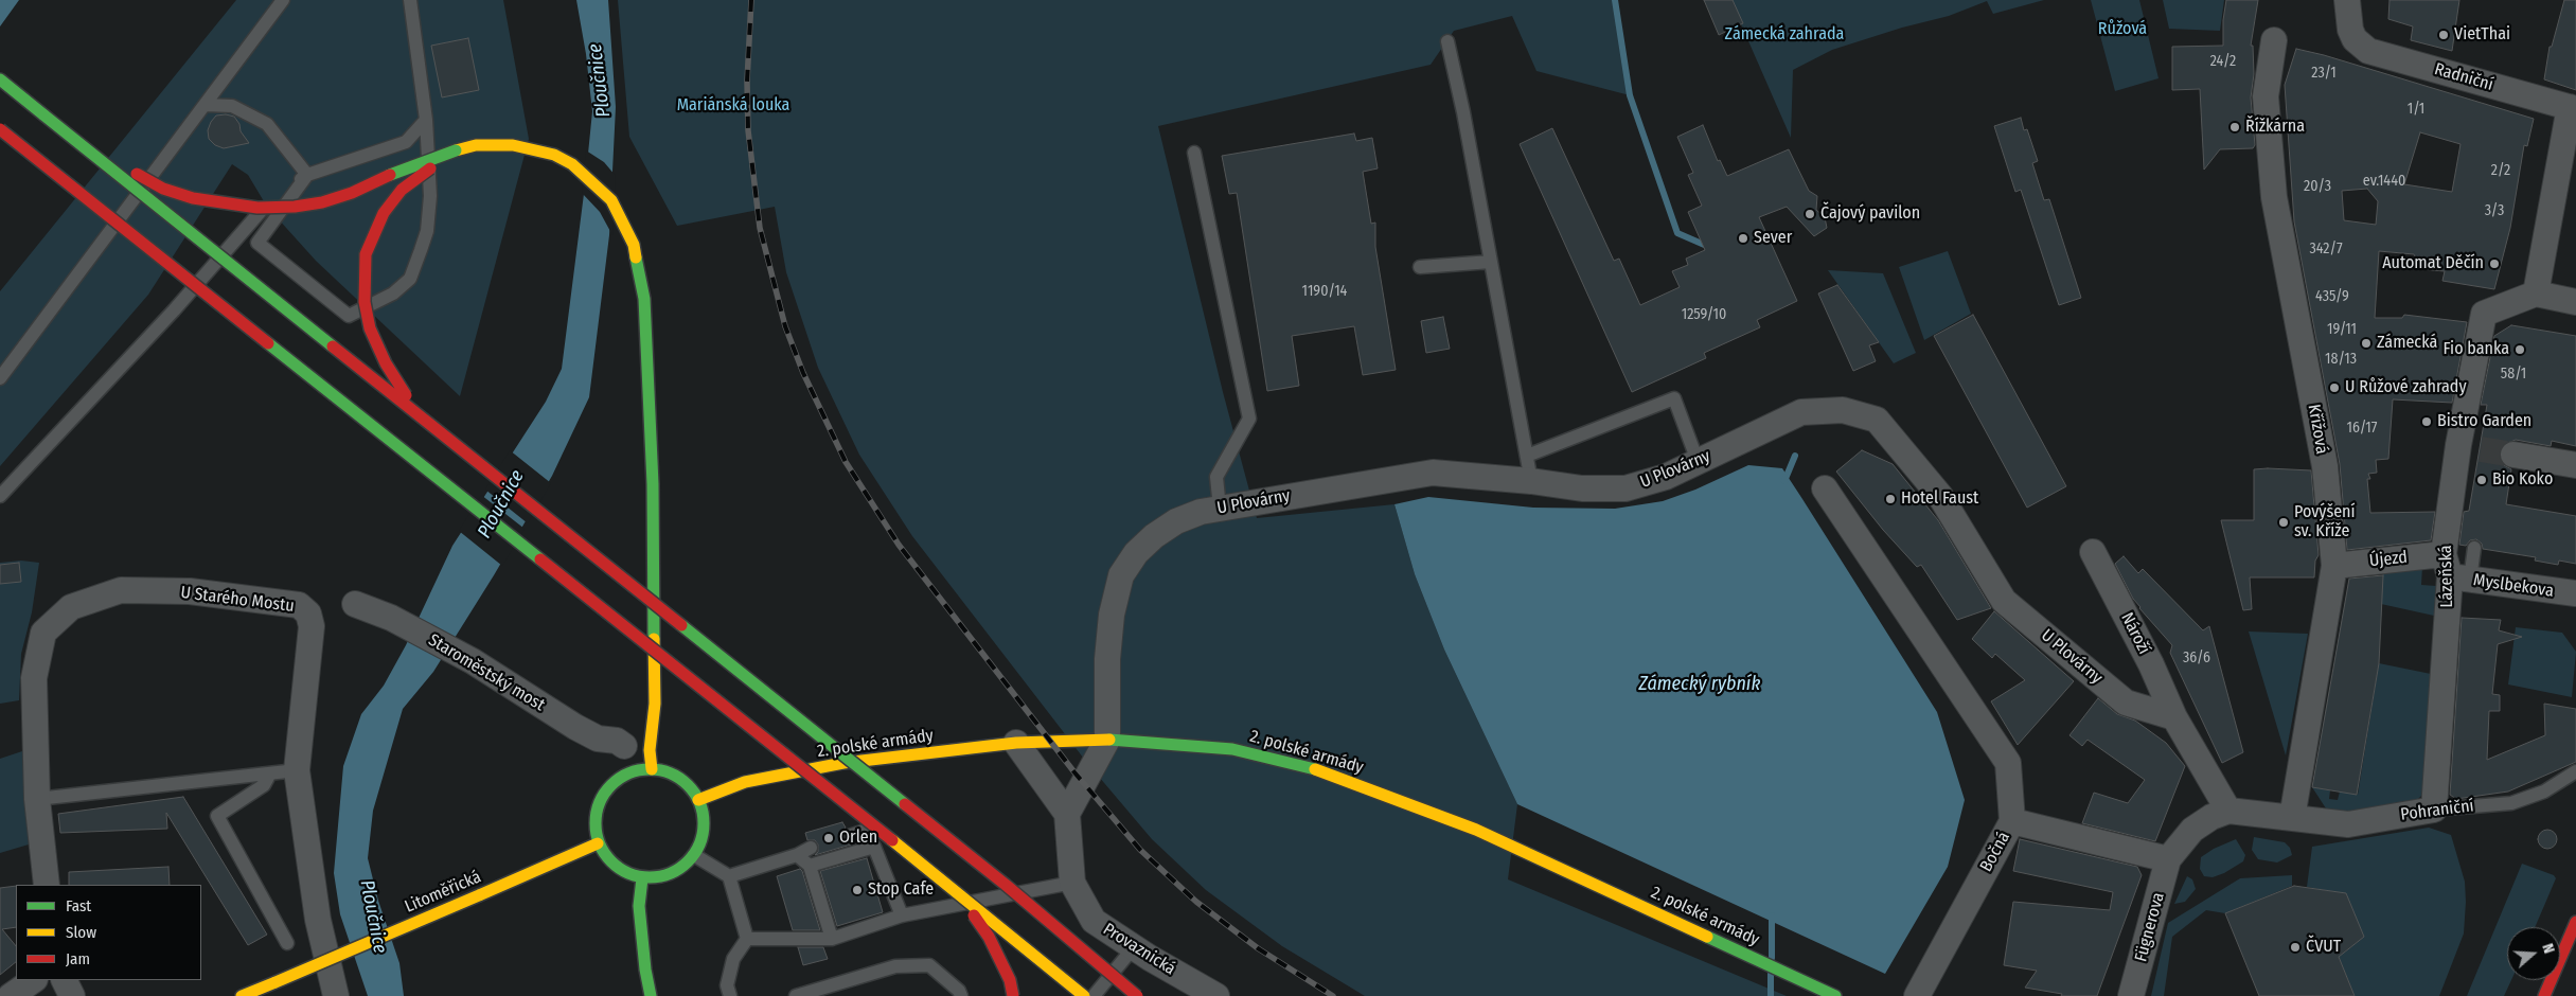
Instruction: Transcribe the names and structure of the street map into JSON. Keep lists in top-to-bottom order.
{
  "streets": {
    "main road": ["2. polské armády", "Litoměřická"],
    "street": [
      "Radniční",
      "Křížová",
      "U Plovárny",
      "Újezd",
      "Lázeňská",
      "Myslbekova",
      "U Starého Mostu",
      "Nároží",
      "Staroměstský most",
      "Pohraniční",
      "Bočná",
      "Fügnerova",
      "Provaznická"
    ]
  },
  "crossings": [
    ["Křížová", "Újezd"],
    ["Křížová", "Pohraniční"],
    ["U Plovárny", "Nároží"],
    ["U Plovárny", "2. polské armády"],
    ["Újezd", "Lázeňská"],
    ["Újezd", "Myslbekova"],
    ["Lázeňská", "Myslbekova"],
    ["Lázeňská", "Pohraniční"],
    ["2. polské armády", "Litoměřická"],
    ["Bočná", "Fügnerova"]
  ],
  "water": ["Ploučnice", "Zámecký rybník"],
  "parks": ["Růžová", "Zámecká zahrada", "Mariánská louka"],
  "places": [
    "VietThai",
    "Řížkárna",
    "Čajový pavilon",
    "Sever",
    "Automat Děčín",
    "Zámecká",
    "Fio banka",
    "U Růžové zahrady",
    "Bistro Garden",
    "Bio Koko",
    "Hotel Faust",
    "Povýšení sv. Kříže",
    "Orlen",
    "Stop Cafe",
    "ČVUT"
  ],
  "house_numbers": [
    "24/2",
    "23/1",
    "1/1",
    "2/2",
    "ev.1440",
    "20/3",
    "3/3",
    "342/7",
    "1190/14",
    "435/9",
    "1259/10",
    "19/11",
    "18/13",
    "58/1",
    "16/17",
    "36/6"
  ],
  "legend": ["Fast", "Slow", "Jam"],
  "north": "right"
}
